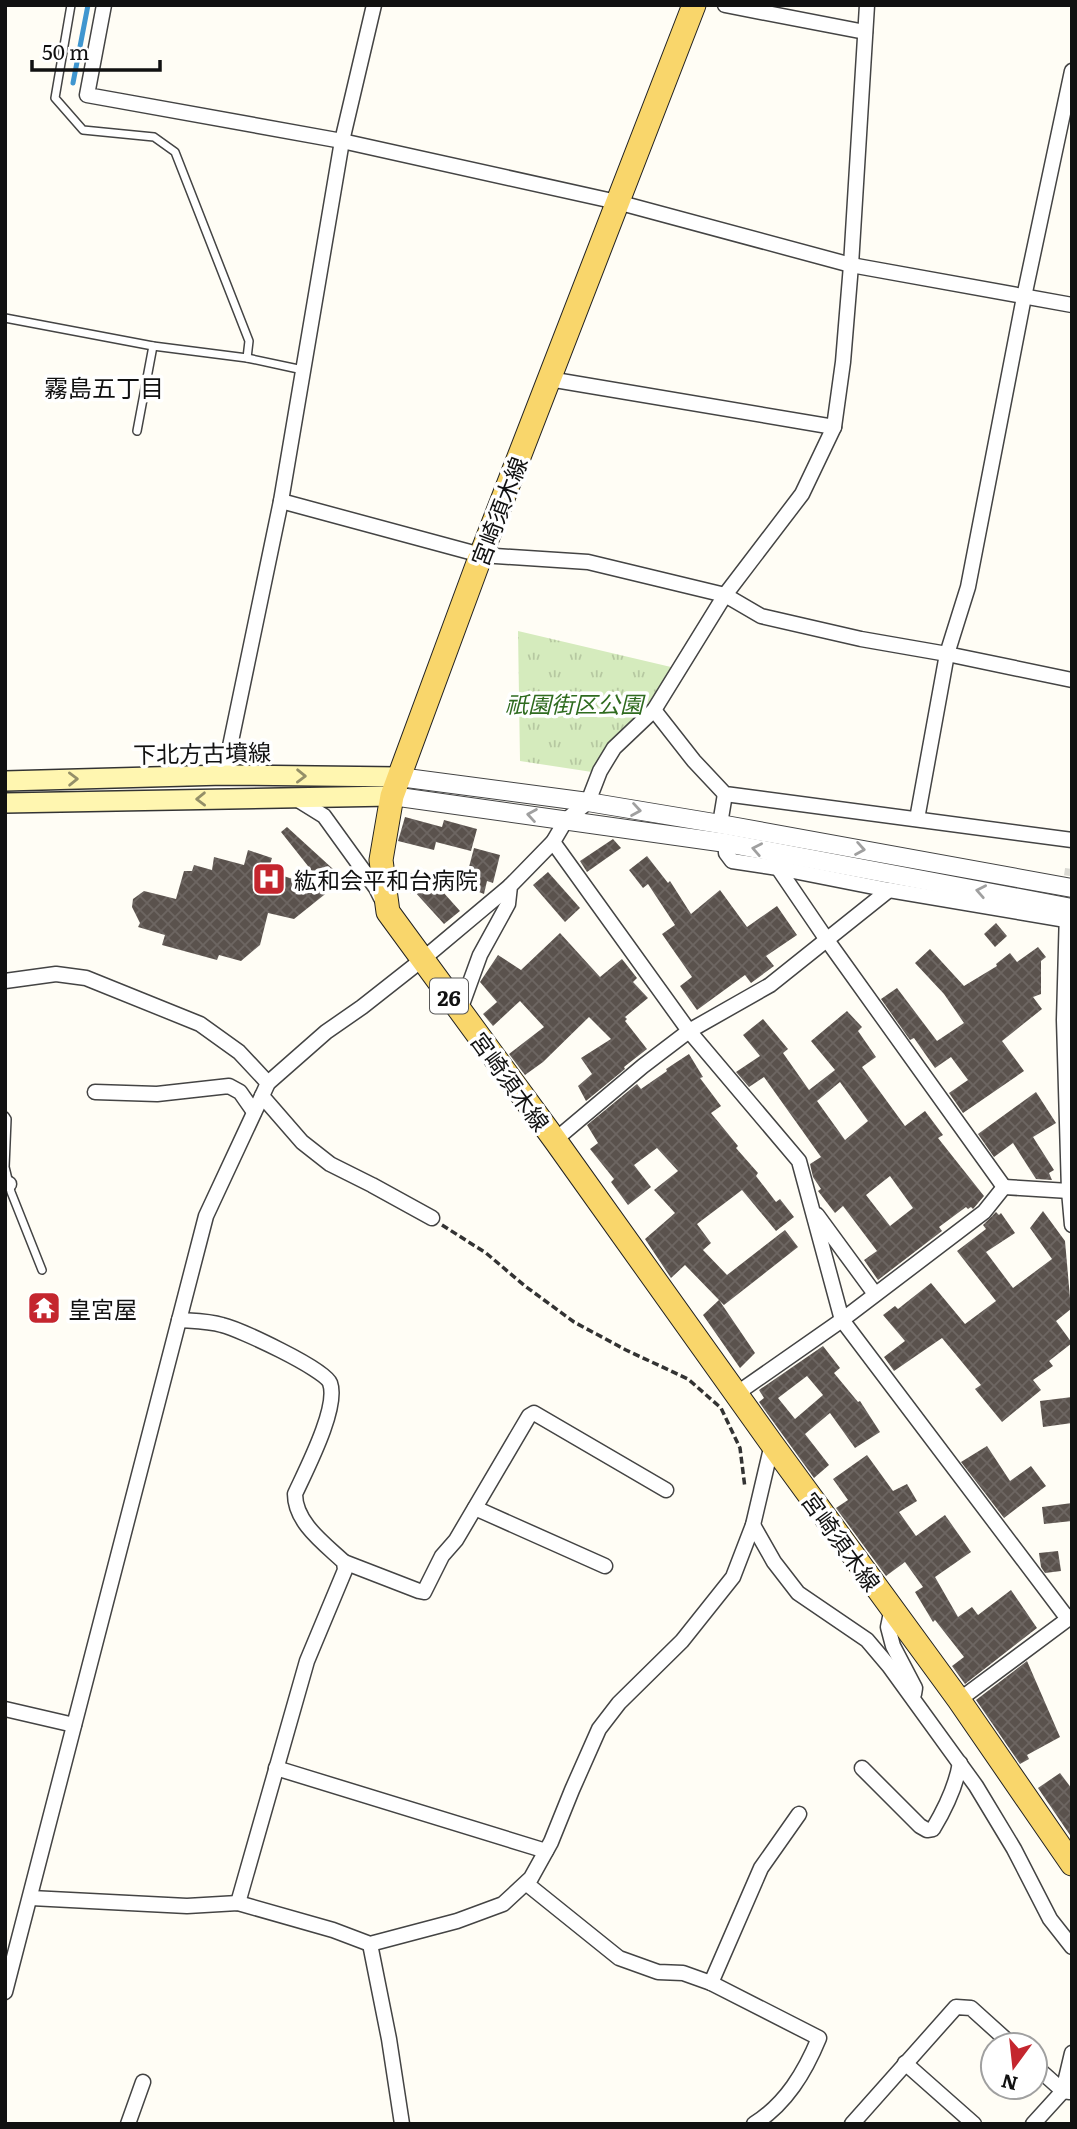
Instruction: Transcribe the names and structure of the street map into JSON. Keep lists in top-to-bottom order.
{
  "streets": {
    "main road": ["宮崎須木線", "下北方古墳線", "26"]
  },
  "crossings": [
    ["宮崎須木線", "下北方古墳線"]
  ],
  "districts": ["霧島五丁目"],
  "parks": ["祇園街区公園"],
  "places": {
    "hospital": ["紘和会平和台病院"],
    "temple": ["皇宮屋"]
  },
  "scale_bar": "50 m",
  "north": "bottom"
}
